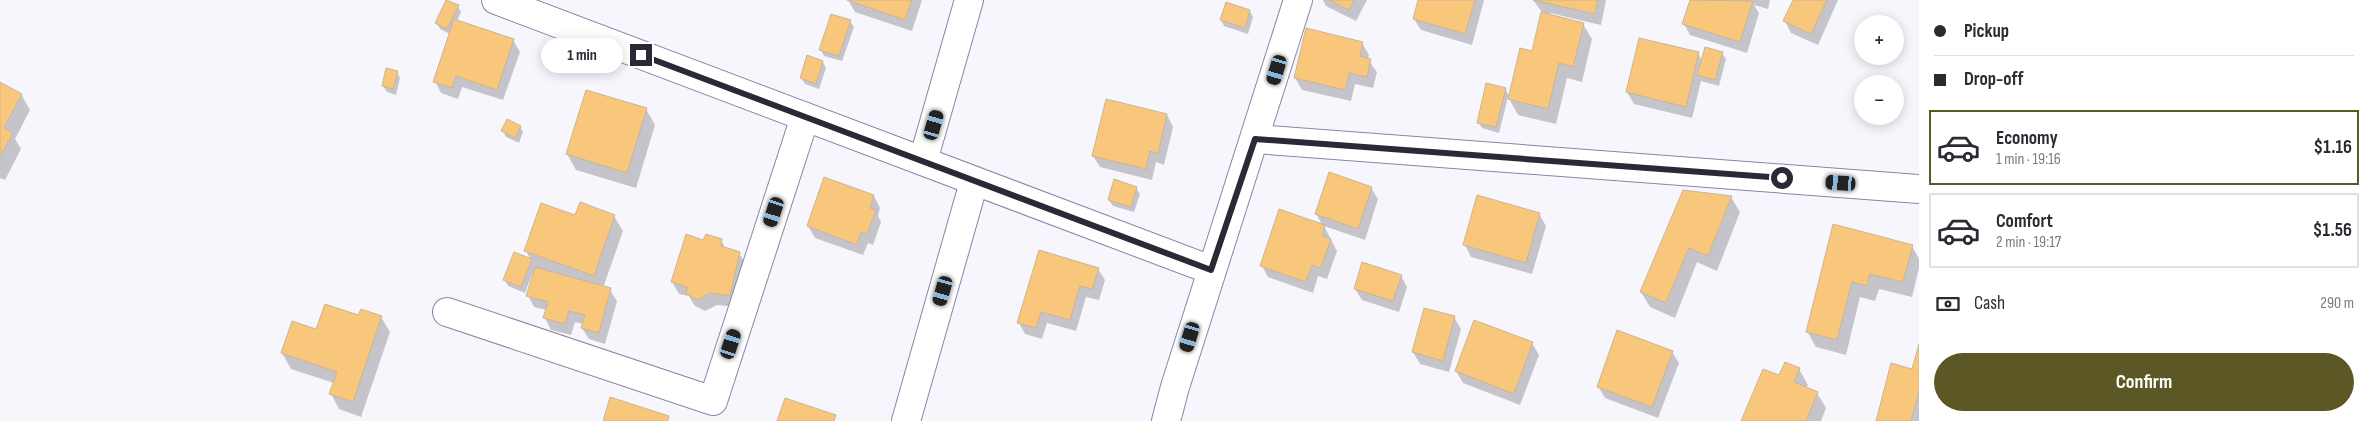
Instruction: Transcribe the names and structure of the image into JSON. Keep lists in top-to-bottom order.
{
  "page": {
    "banner": ["Pickup", "Drop-off"],
    "map_buttons": ["+", "−"],
    "bubble": "1 min",
    "list": [
      {
        "name": "Economy",
        "note": "1 min · 19:16",
        "value": "$1.16"
      },
      {
        "name": "Comfort",
        "note": "2 min · 19:17",
        "value": "$1.56"
      }
    ],
    "pay": ["Cash", "290 m"],
    "buttons": "Confirm"
  }
}
